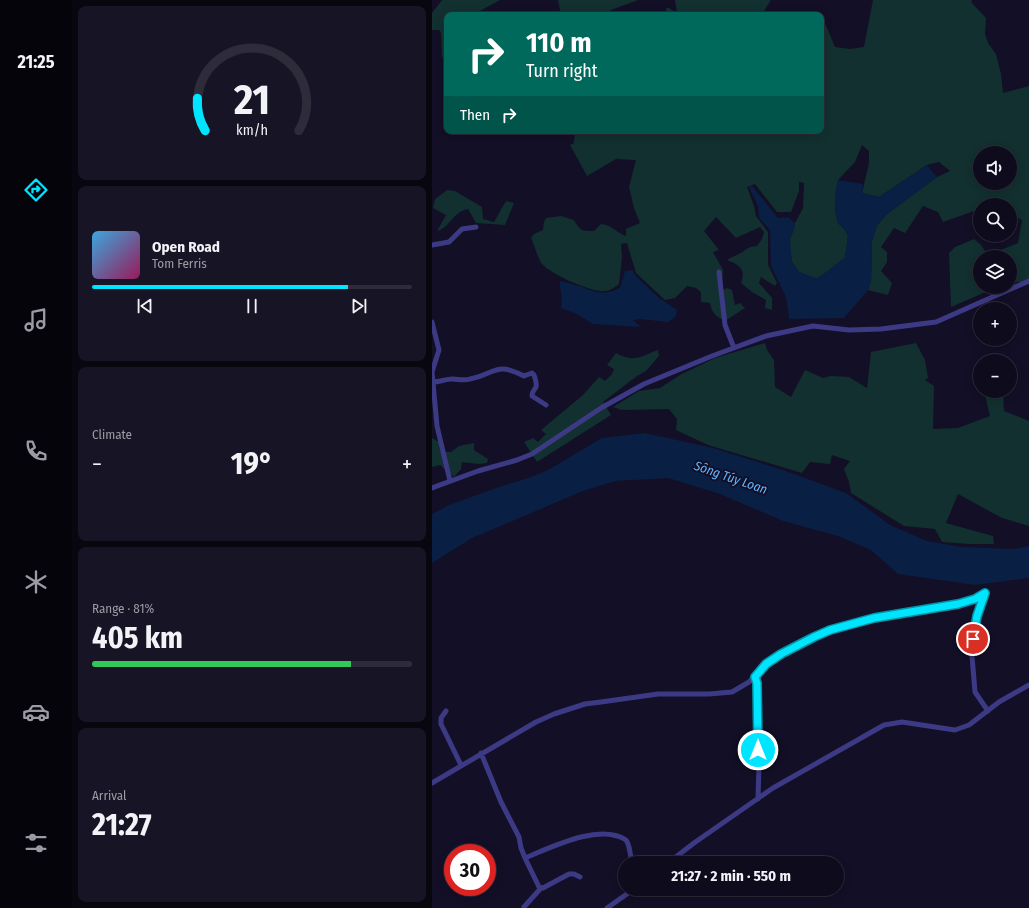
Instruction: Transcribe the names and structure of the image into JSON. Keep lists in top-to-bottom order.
{
  "water": ["Sông Túy Loan"],
  "page": {
    "tabs": "21:25",
    "turn": ["110 m", "Turn right"],
    "then": "Then",
    "map_buttons": ["+", "−"],
    "song": ["Open Road", "Tom Ferris"],
    "tile": [
      "Climate",
      ["Range · 81%", "405 km"],
      ["Arrival", "21:27"]
    ],
    "heat": ["−", "19°", "+"],
    "limit": "30",
    "trip": "21:27 · 2 min · 550 m",
    "gauge": ["21", "km/h"]
  }
}
